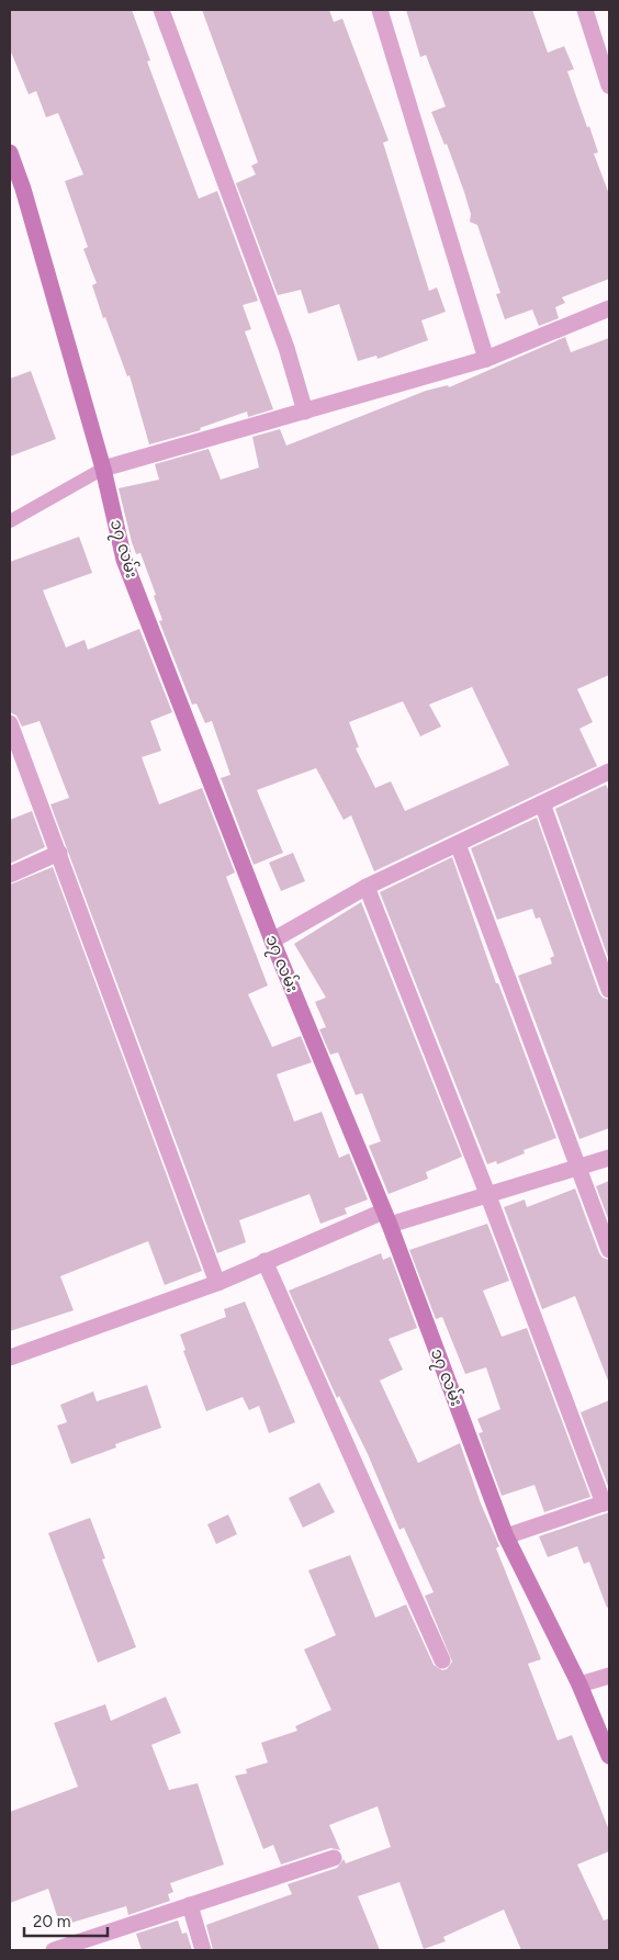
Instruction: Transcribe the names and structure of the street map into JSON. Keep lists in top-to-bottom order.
{
  "streets": {
    "street": ["၁၇ လမ်း"]
  },
  "scale_bar": "20 m"
}
